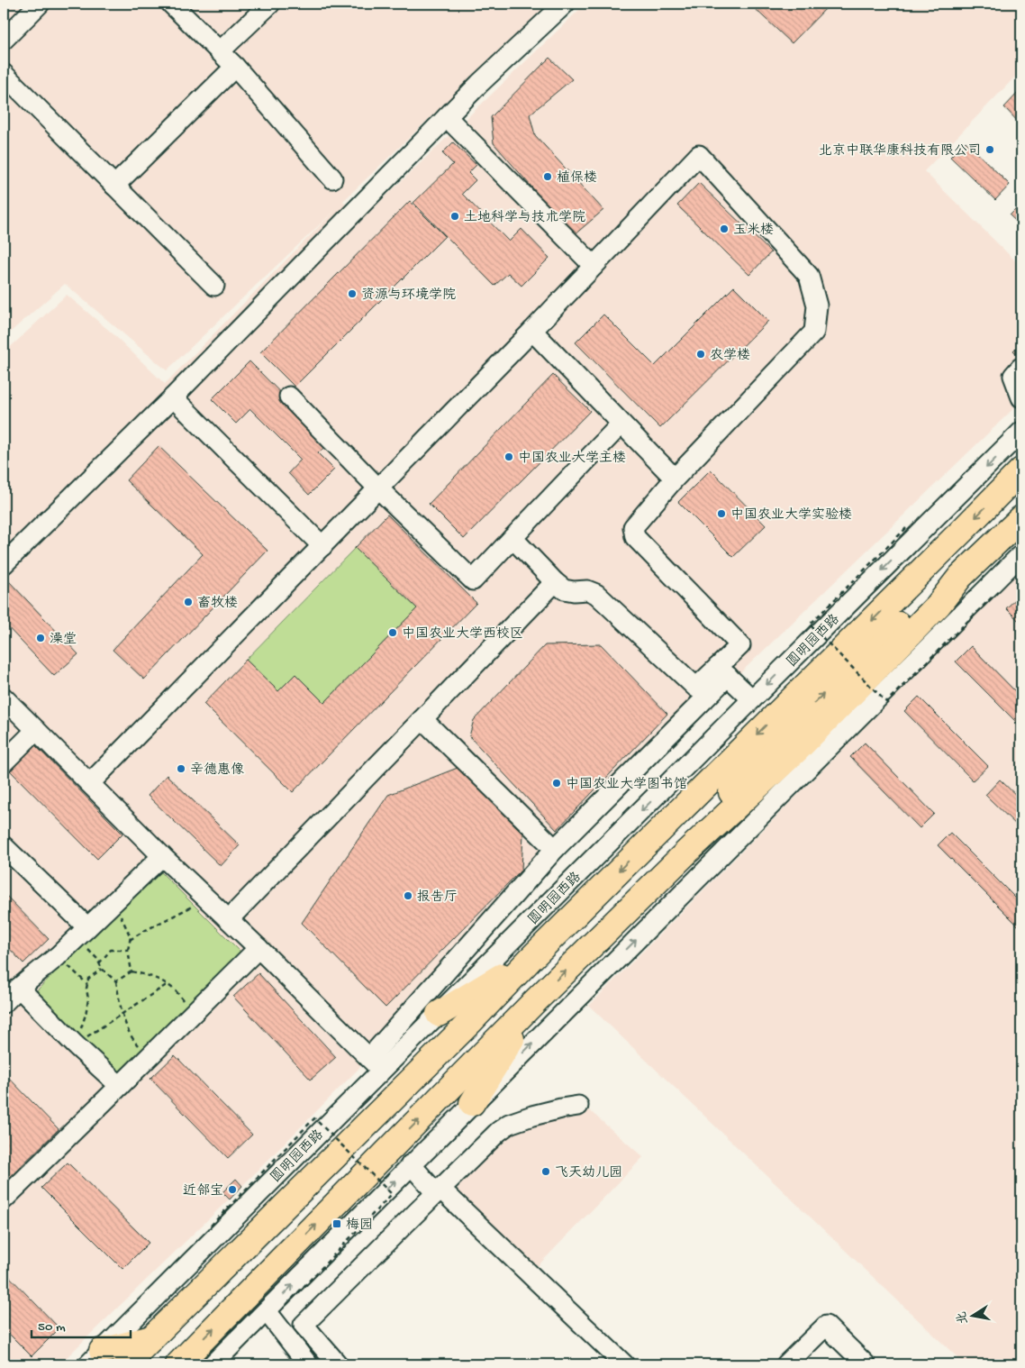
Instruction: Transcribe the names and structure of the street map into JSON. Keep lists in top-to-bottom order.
{
  "streets": {
    "main road": ["圆明园西路"]
  },
  "places": {
    "other": [
      "北京中联华康科技有限公司",
      "植保楼",
      "土地科学与技术学院",
      "玉米楼",
      "资源与环境学院",
      "农学楼",
      "中国农业大学主楼",
      "中国农业大学实验楼",
      "畜牧楼",
      "中国农业大学西校区",
      "澡堂",
      "辛德惠像",
      "中国农业大学图书馆",
      "报告厅",
      "飞天幼儿园",
      "近邻宝"
    ],
    "transit": ["梅园"]
  },
  "scale_bar": "50 m",
  "north": "left"
}
